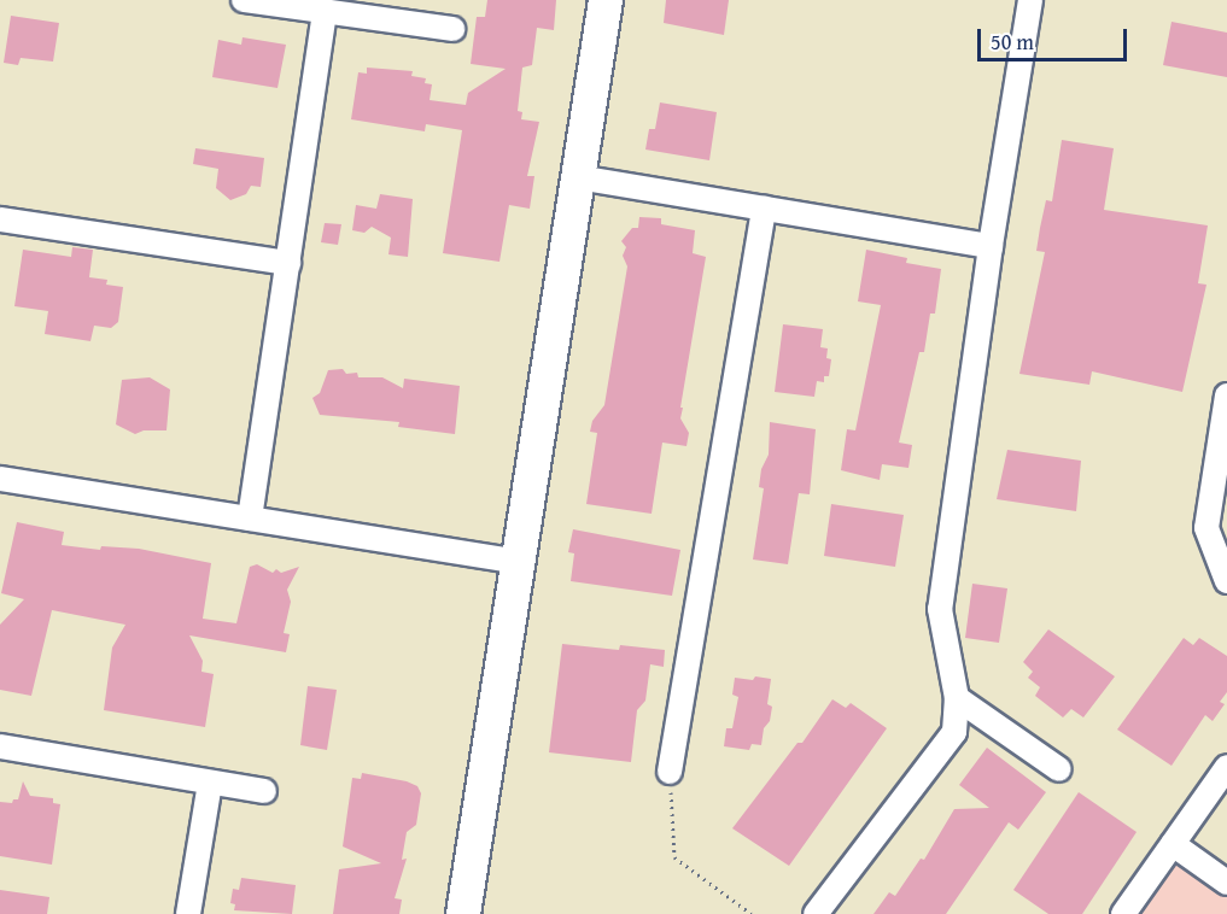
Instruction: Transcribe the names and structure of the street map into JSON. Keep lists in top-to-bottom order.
{
  "scale_bar": "50 m"
}
